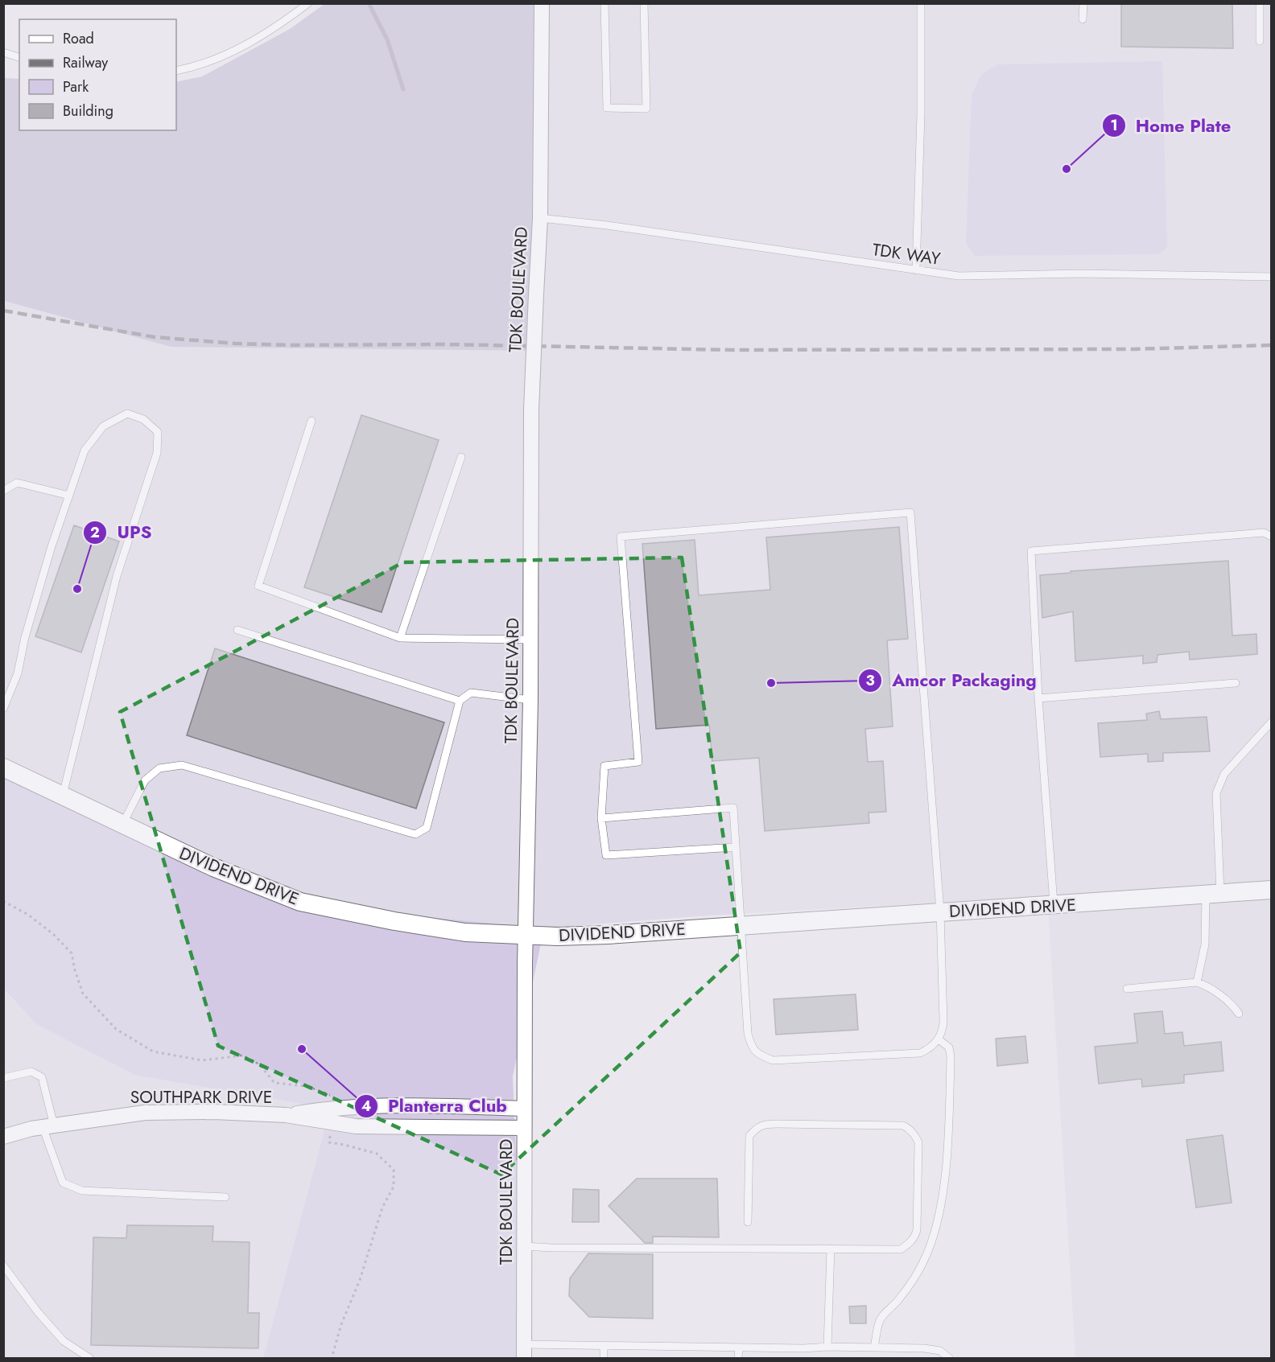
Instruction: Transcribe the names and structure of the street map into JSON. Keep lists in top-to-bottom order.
{
  "streets": {
    "street": ["TDK BOULEVARD", "DIVIDEND DRIVE", "SOUTHPARK DRIVE"],
    "lane": ["TDK WAY"]
  },
  "crossings": [
    ["TDK WAY", "TDK BOULEVARD"],
    ["TDK BOULEVARD", "DIVIDEND DRIVE"],
    ["TDK BOULEVARD", "SOUTHPARK DRIVE"]
  ],
  "places": [
    "Home Plate",
    "UPS",
    "Amcor Packaging",
    "Planterra Club"
  ],
  "legend": [
    "Road",
    "Railway",
    "Park",
    "Building"
  ]
}
